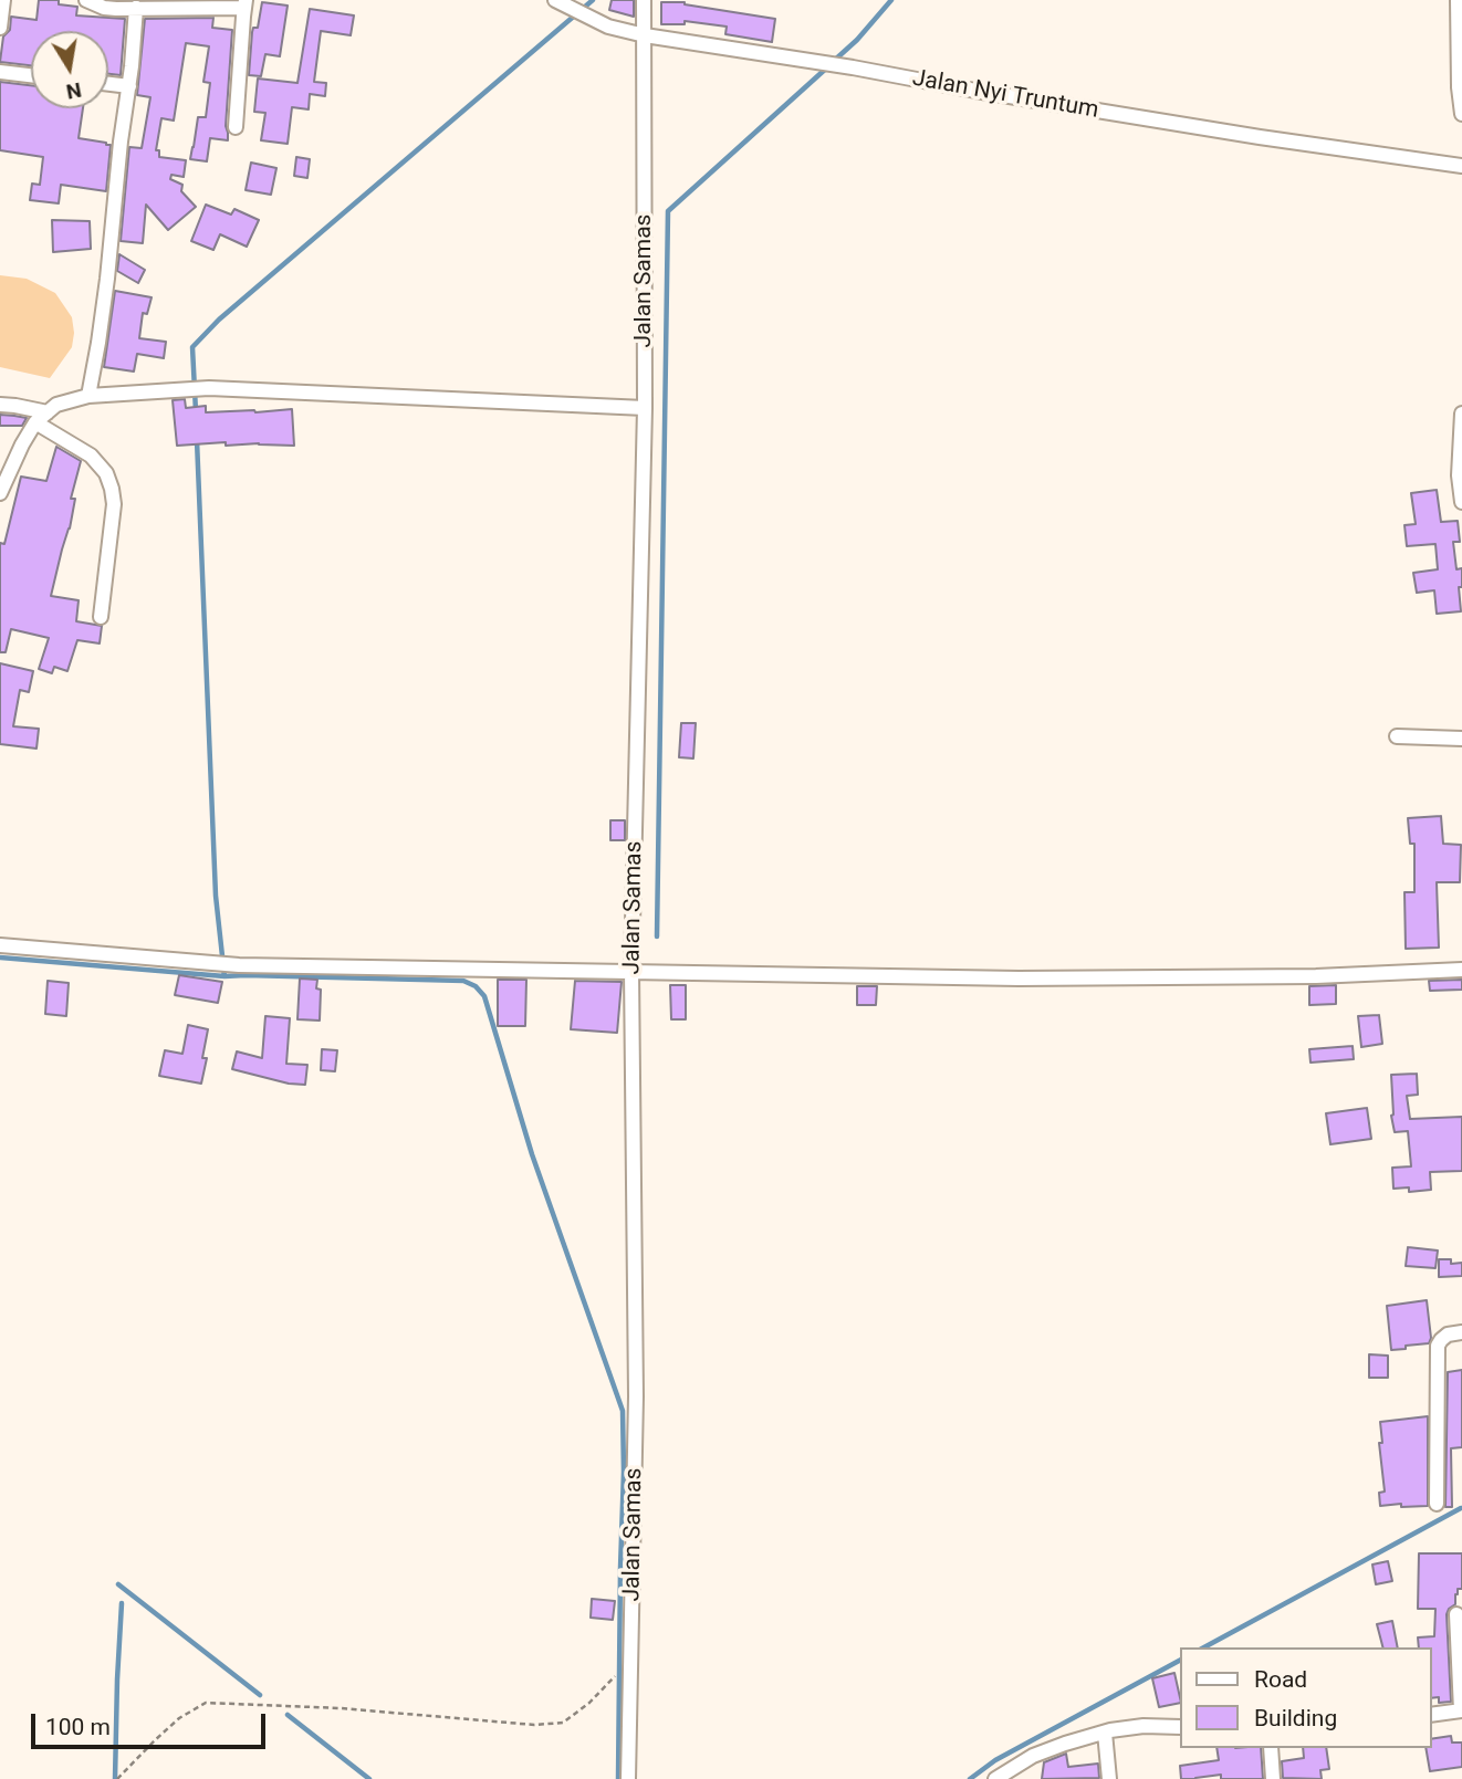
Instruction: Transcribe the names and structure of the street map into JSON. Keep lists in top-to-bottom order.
{
  "streets": {
    "street": ["Jalan Nyi Truntum", "Jalan Samas"]
  },
  "crossings": [
    ["Jalan Nyi Truntum", "Jalan Samas"]
  ],
  "legend": ["Road", "Building"],
  "scale_bar": "100 m",
  "north": "bottom"
}
